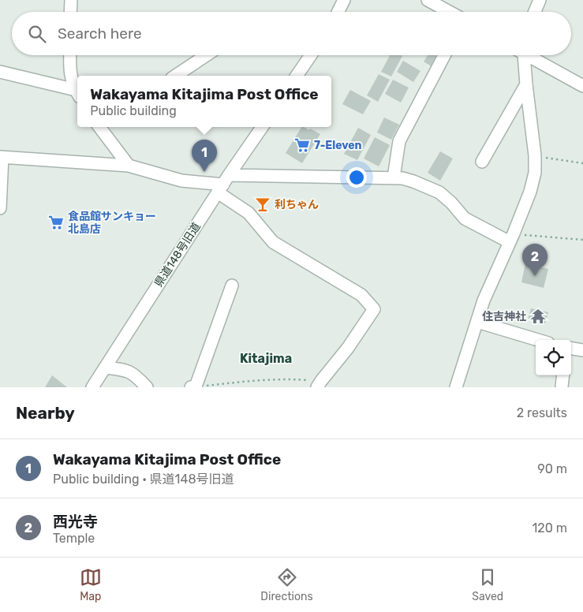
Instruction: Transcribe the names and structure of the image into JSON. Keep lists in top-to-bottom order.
{
  "streets": {
    "street": ["県道148号旧道"]
  },
  "districts": ["Kitajima"],
  "places": {
    "supermarket": ["7-Eleven", "食品館サンキョー 北島店"],
    "bar": ["利ちゃん"],
    "temple": ["住吉神社"]
  },
  "page": {
    "search": "Search here",
    "popup": ["Wakayama Kitajima Post Office", "Public building"],
    "pins": ["1", "2"],
    "heading": ["Nearby", "2 results"],
    "list": [
      {
        "mark": "1",
        "name": "Wakayama Kitajima Post Office",
        "note": "Public building · 県道148号旧道",
        "value": "90 m"
      },
      {
        "mark": "2",
        "name": "西光寺",
        "note": "Temple",
        "value": "120 m"
      }
    ],
    "nav": ["Map", "Directions", "Saved"]
  }
}
